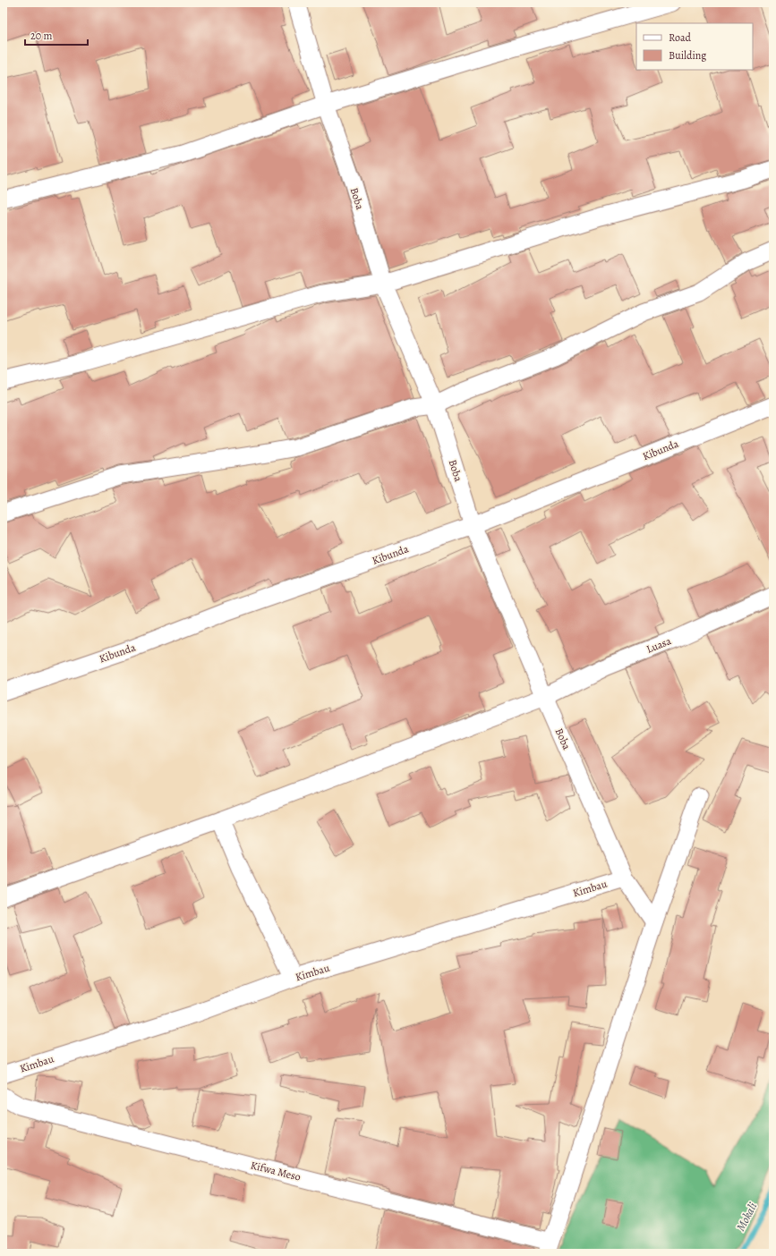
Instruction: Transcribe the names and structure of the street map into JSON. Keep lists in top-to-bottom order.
{
  "streets": {
    "street": [
      "Boba",
      "Kibunda",
      "Luasa",
      "Kimbau",
      "Kifwa Meso"
    ]
  },
  "crossings": [
    ["Boba", "Kibunda"],
    ["Boba", "Luasa"],
    ["Boba", "Kimbau"]
  ],
  "water": ["Mokali"],
  "legend": ["Road", "Building"],
  "scale_bar": "20 m"
}
